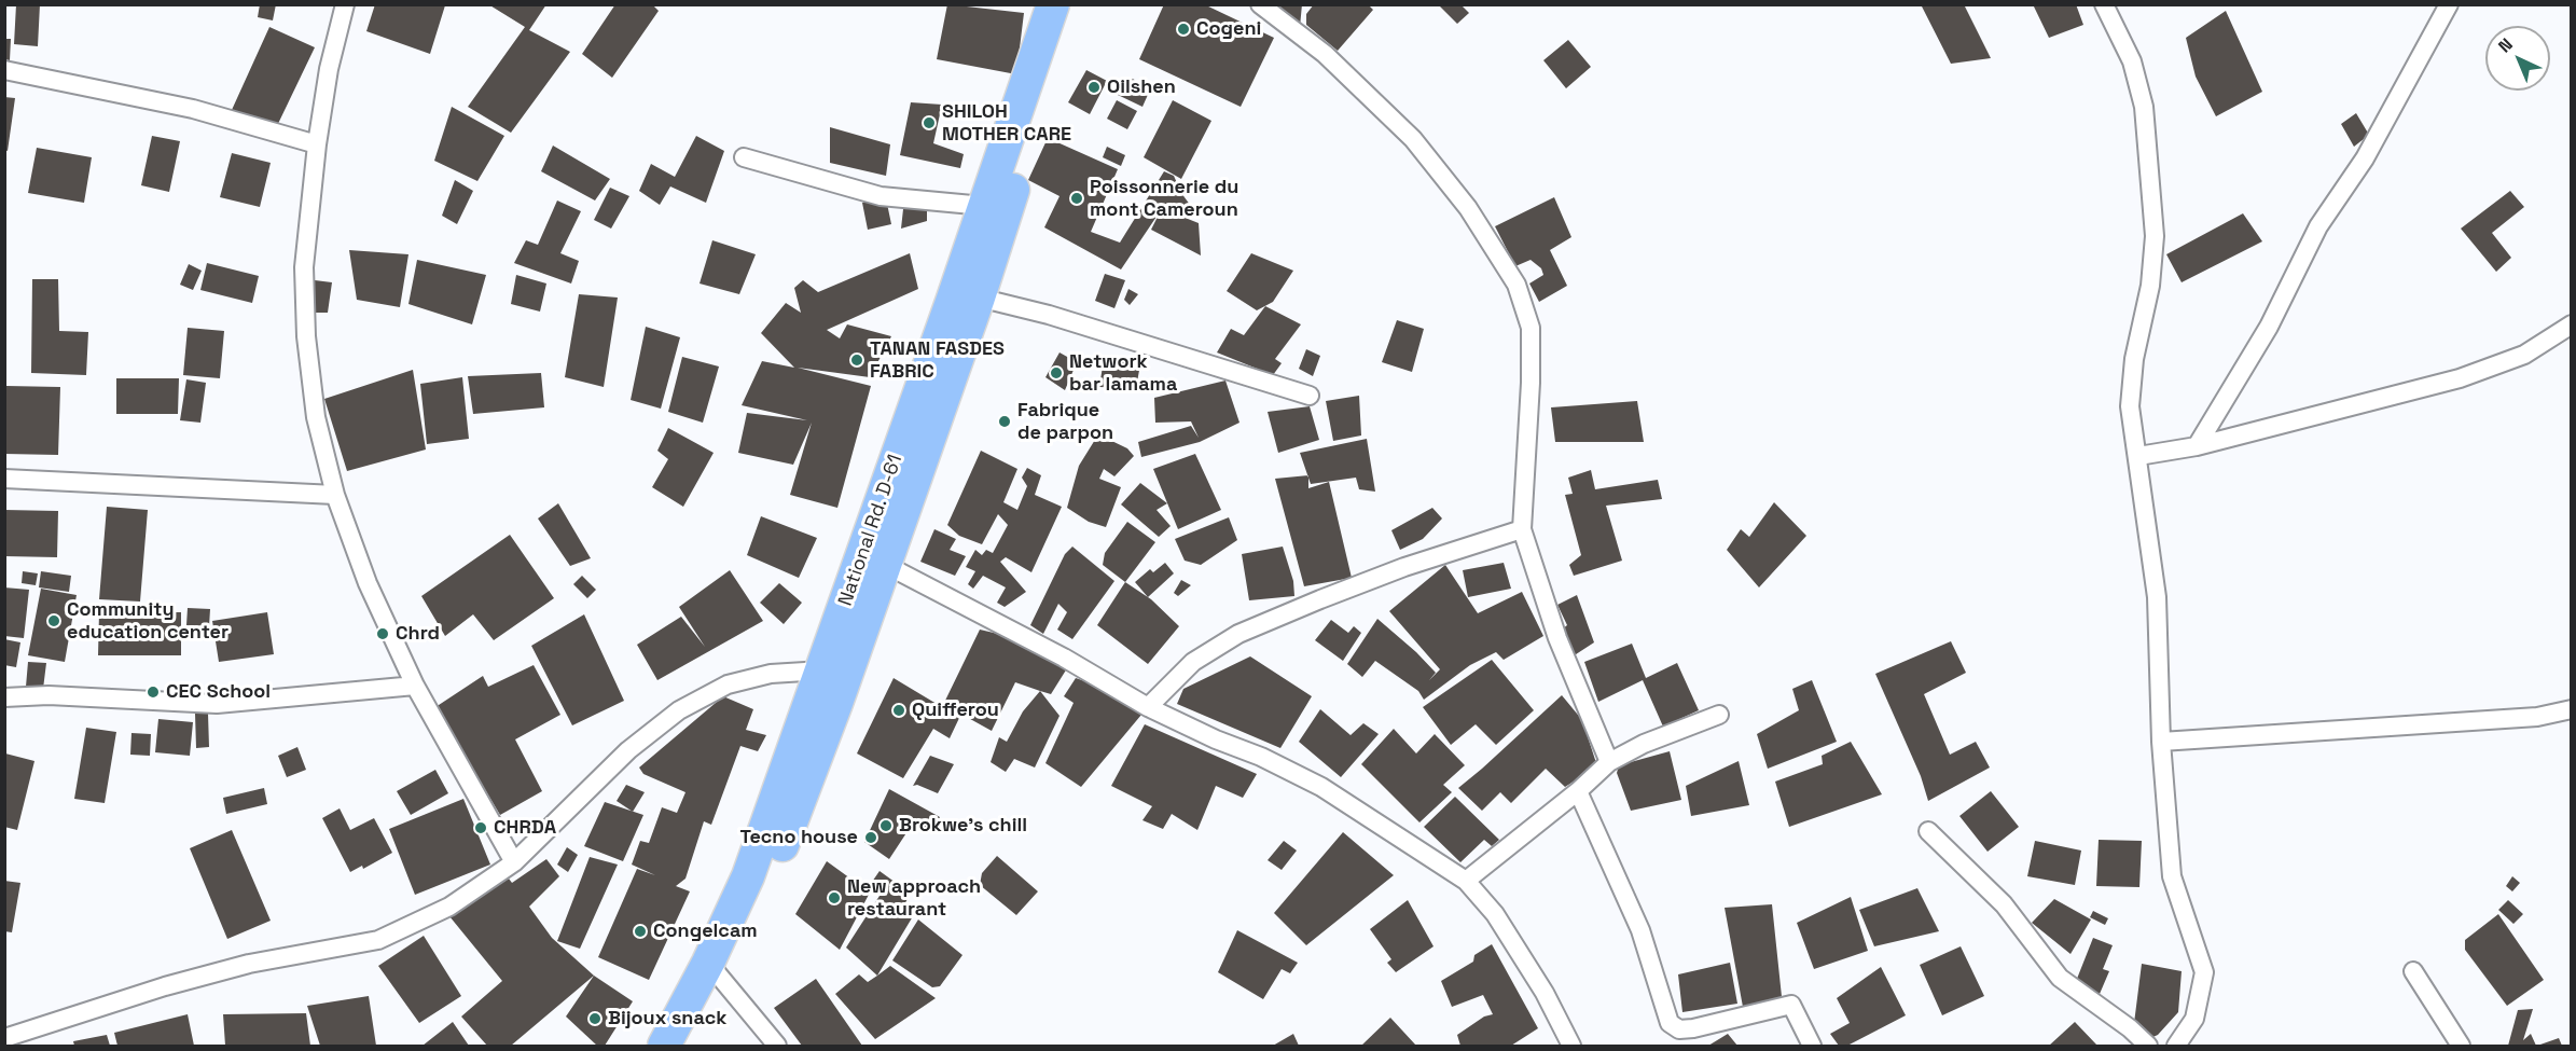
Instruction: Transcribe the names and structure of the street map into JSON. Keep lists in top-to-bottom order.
{
  "streets": {
    "highway": ["National Rd. D-61"]
  },
  "places": [
    "Cogeni",
    "Oilshen",
    "SHILOH MOTHER CARE",
    "Poissonnerie du mont Cameroun",
    "TANAN FASDES FABRIC",
    "Network bar lamama",
    "Fabrique de parpon",
    "Community education center",
    "Chrd",
    "CEC School",
    "Quifferou",
    "Brokwe's chill",
    "CHRDA",
    "Tecno house",
    "New approach restaurant",
    "Congelcam",
    "Bijoux snack"
  ],
  "north": "top left"
}
